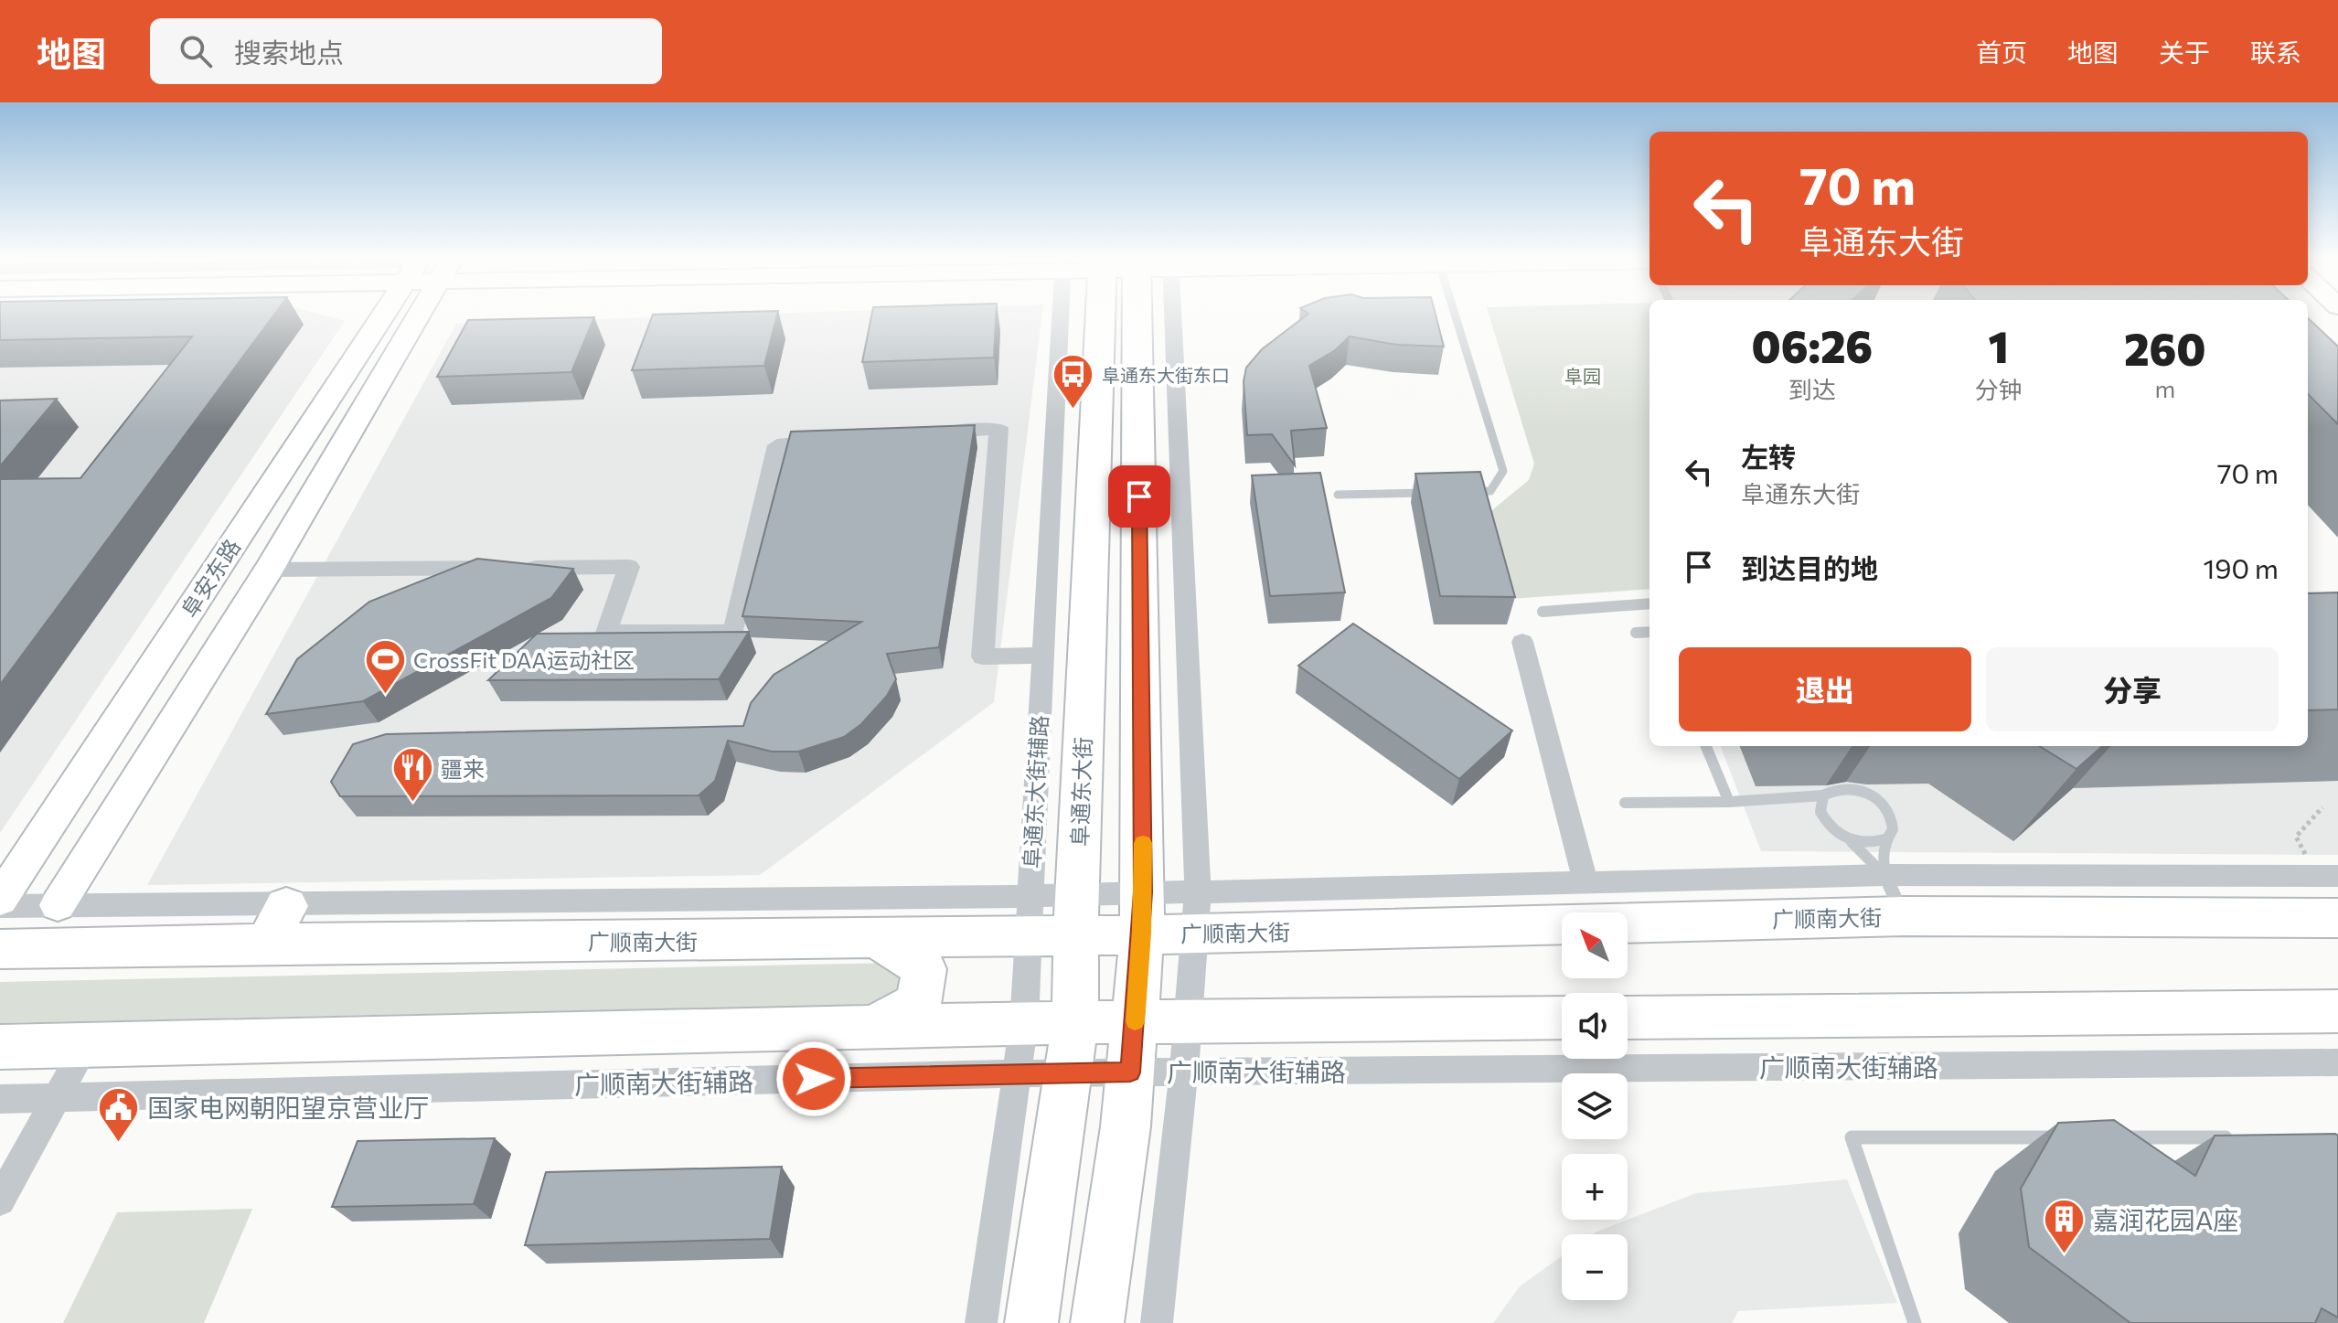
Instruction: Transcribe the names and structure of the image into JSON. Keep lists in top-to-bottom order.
{
  "streets": {
    "main road": ["阜通东大街", "广顺南大街"],
    "street": ["阜安东路", "阜通东大街辅路", "广顺南大街辅路"]
  },
  "crossings": [
    ["阜通东大街辅路", "广顺南大街"],
    ["阜通东大街辅路", "广顺南大街辅路"],
    ["阜通东大街", "广顺南大街"],
    ["阜通东大街", "广顺南大街辅路"]
  ],
  "parks": ["阜园"],
  "places": {
    "bus stop": ["阜通东大街东口"],
    "sports": ["CrossFit DAA运动社区"],
    "restaurant": ["疆来"],
    "public building": ["国家电网朝阳望京营业厅"],
    "building": ["嘉润花园A座"]
  },
  "north": "top left",
  "page": {
    "header": "地图",
    "search": "搜索地点",
    "nav": [
      "首页",
      "地图",
      "关于",
      "联系"
    ],
    "turn": ["70 m", "阜通东大街"],
    "eta": [
      "06:26",
      "到达",
      "1",
      "分钟",
      "260",
      "m"
    ],
    "list": [
      {
        "name": "左转",
        "note": "阜通东大街",
        "value": "70 m"
      },
      {
        "name": "到达目的地",
        "value": "190 m"
      }
    ],
    "buttons": ["退出", "分享"],
    "map_buttons": ["+", "−"]
  }
}
